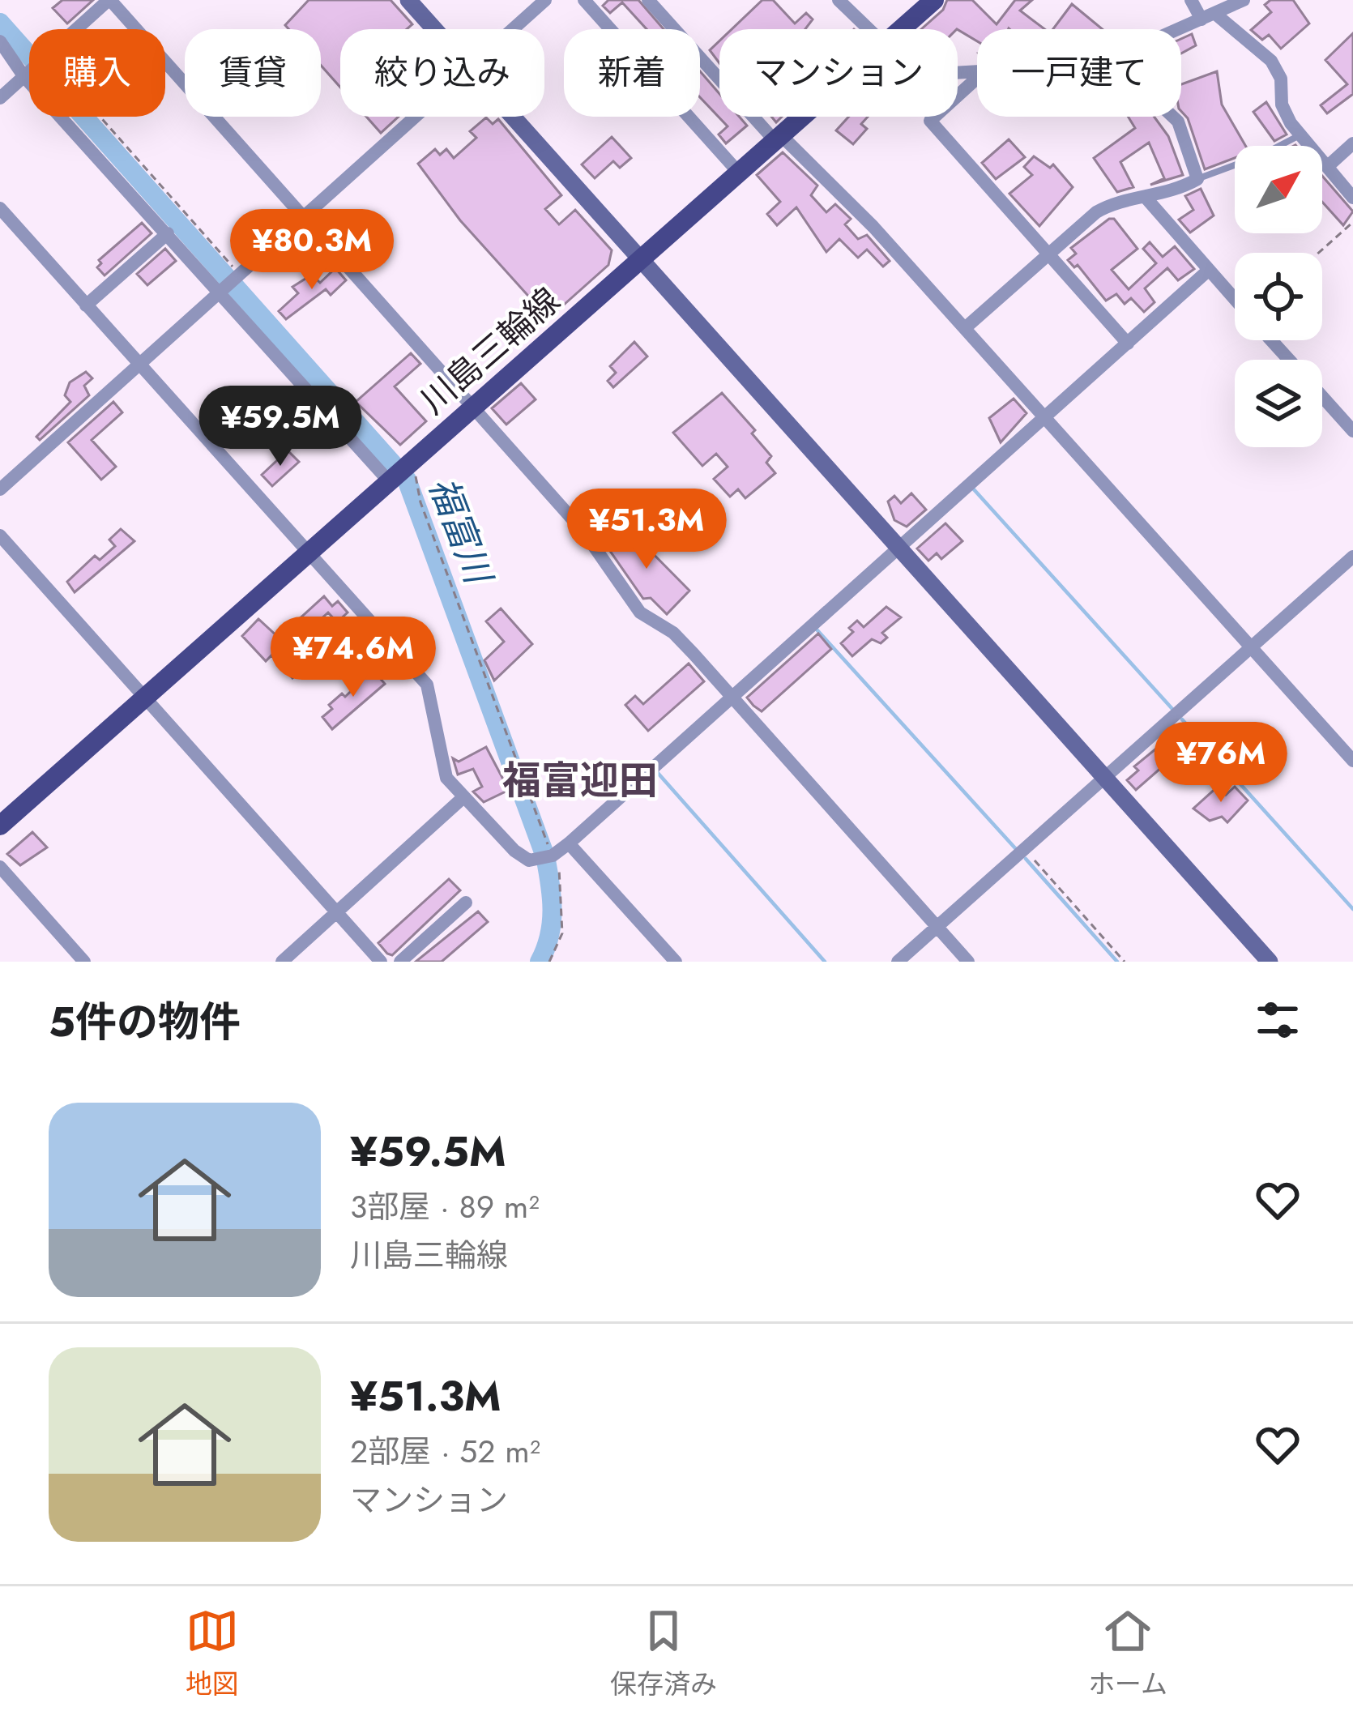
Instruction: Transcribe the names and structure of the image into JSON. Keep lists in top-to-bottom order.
{
  "streets": {
    "main road": ["川島三輪線"]
  },
  "districts": ["福富迎田"],
  "water": ["福富川"],
  "north": "top right",
  "page": {
    "chip": [
      "購入",
      "賃貸",
      "絞り込み",
      "新着",
      "マンション",
      "一戸建て"
    ],
    "price": [
      "¥80.3M",
      "¥59.5M",
      "¥51.3M",
      "¥74.6M",
      "¥76M"
    ],
    "heading": "5件の物件",
    "list": [
      {
        "name": "¥59.5M",
        "note": "3部屋 · 89 m² · 川島三輪線"
      },
      {
        "name": "¥51.3M",
        "note": "2部屋 · 52 m² · マンション"
      }
    ],
    "tabs": ["地図", "保存済み", "ホーム"]
  }
}
